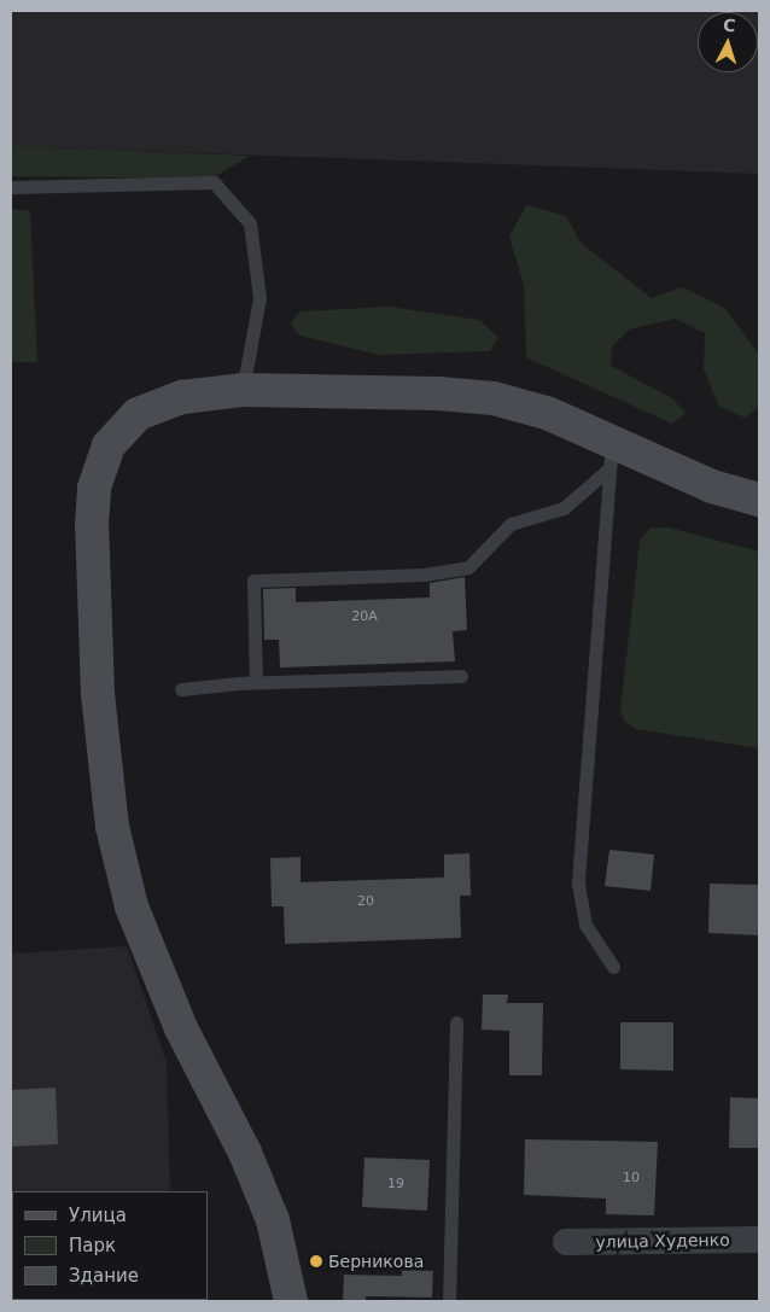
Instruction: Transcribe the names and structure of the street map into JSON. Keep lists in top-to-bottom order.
{
  "streets": {
    "street": ["улица Худенко"]
  },
  "places": ["Берникова"],
  "house_numbers": [
    "20А",
    "20",
    "10",
    "19"
  ],
  "legend": ["Улица", "Парк", "Здание"],
  "north": "top"
}
